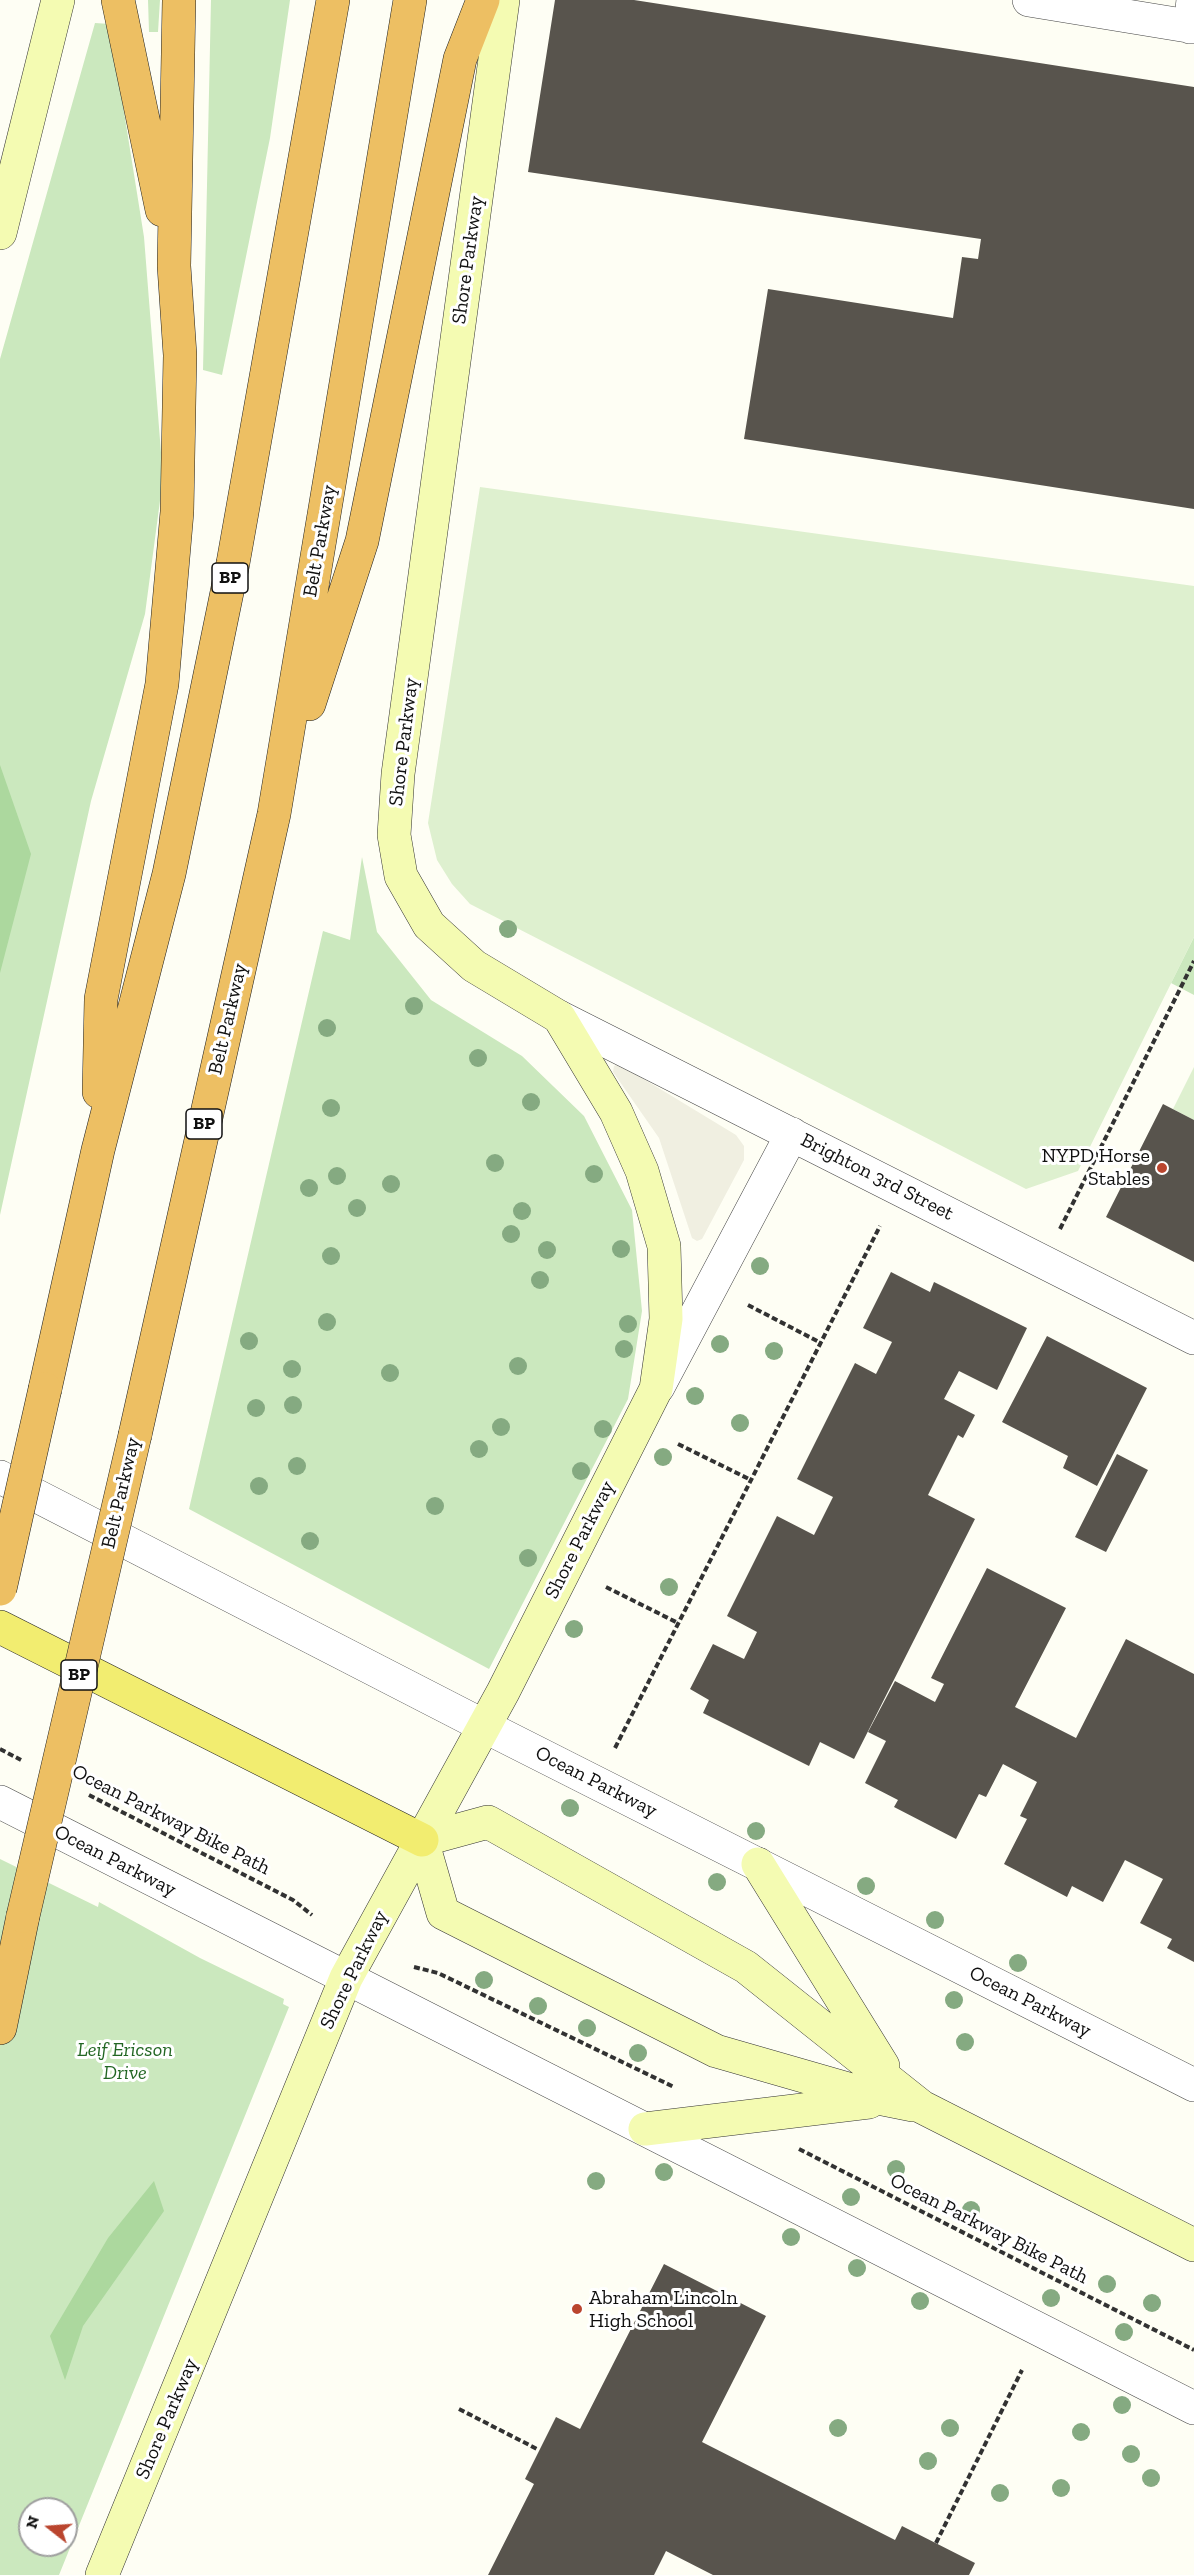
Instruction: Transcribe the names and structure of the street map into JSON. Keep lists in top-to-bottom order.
{
  "streets": {
    "highway": ["Belt Parkway", "BP"],
    "main road": ["Shore Parkway"],
    "street": ["Brighton 3rd Street", "Ocean Parkway"],
    "path": ["Ocean Parkway Bike Path"]
  },
  "crossings": [
    ["Shore Parkway", "Brighton 3rd Street"],
    ["Shore Parkway", "Ocean Parkway"]
  ],
  "parks": ["Leif Ericson Drive"],
  "places": ["NYPD Horse Stables", "Abraham Lincoln High School"],
  "north": "left"
}
